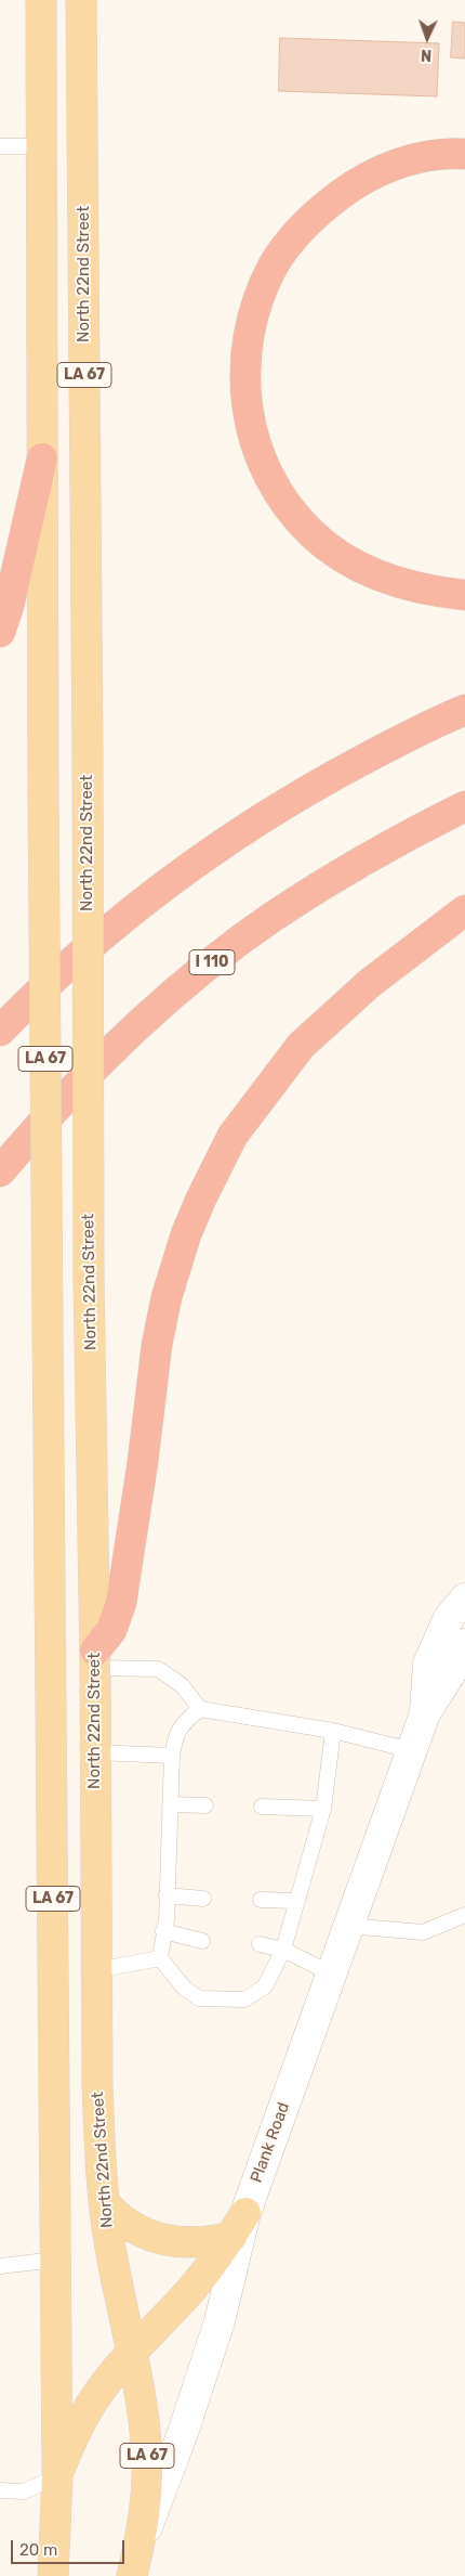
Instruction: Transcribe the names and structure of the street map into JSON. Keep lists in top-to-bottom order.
{
  "streets": {
    "highway": ["I 110"],
    "main road": ["North 22nd Street", "LA 67"],
    "street": ["Plank Road"]
  },
  "crossings": [
    ["North 22nd Street", "Plank Road"]
  ],
  "scale_bar": "20 m",
  "north": "bottom"
}
